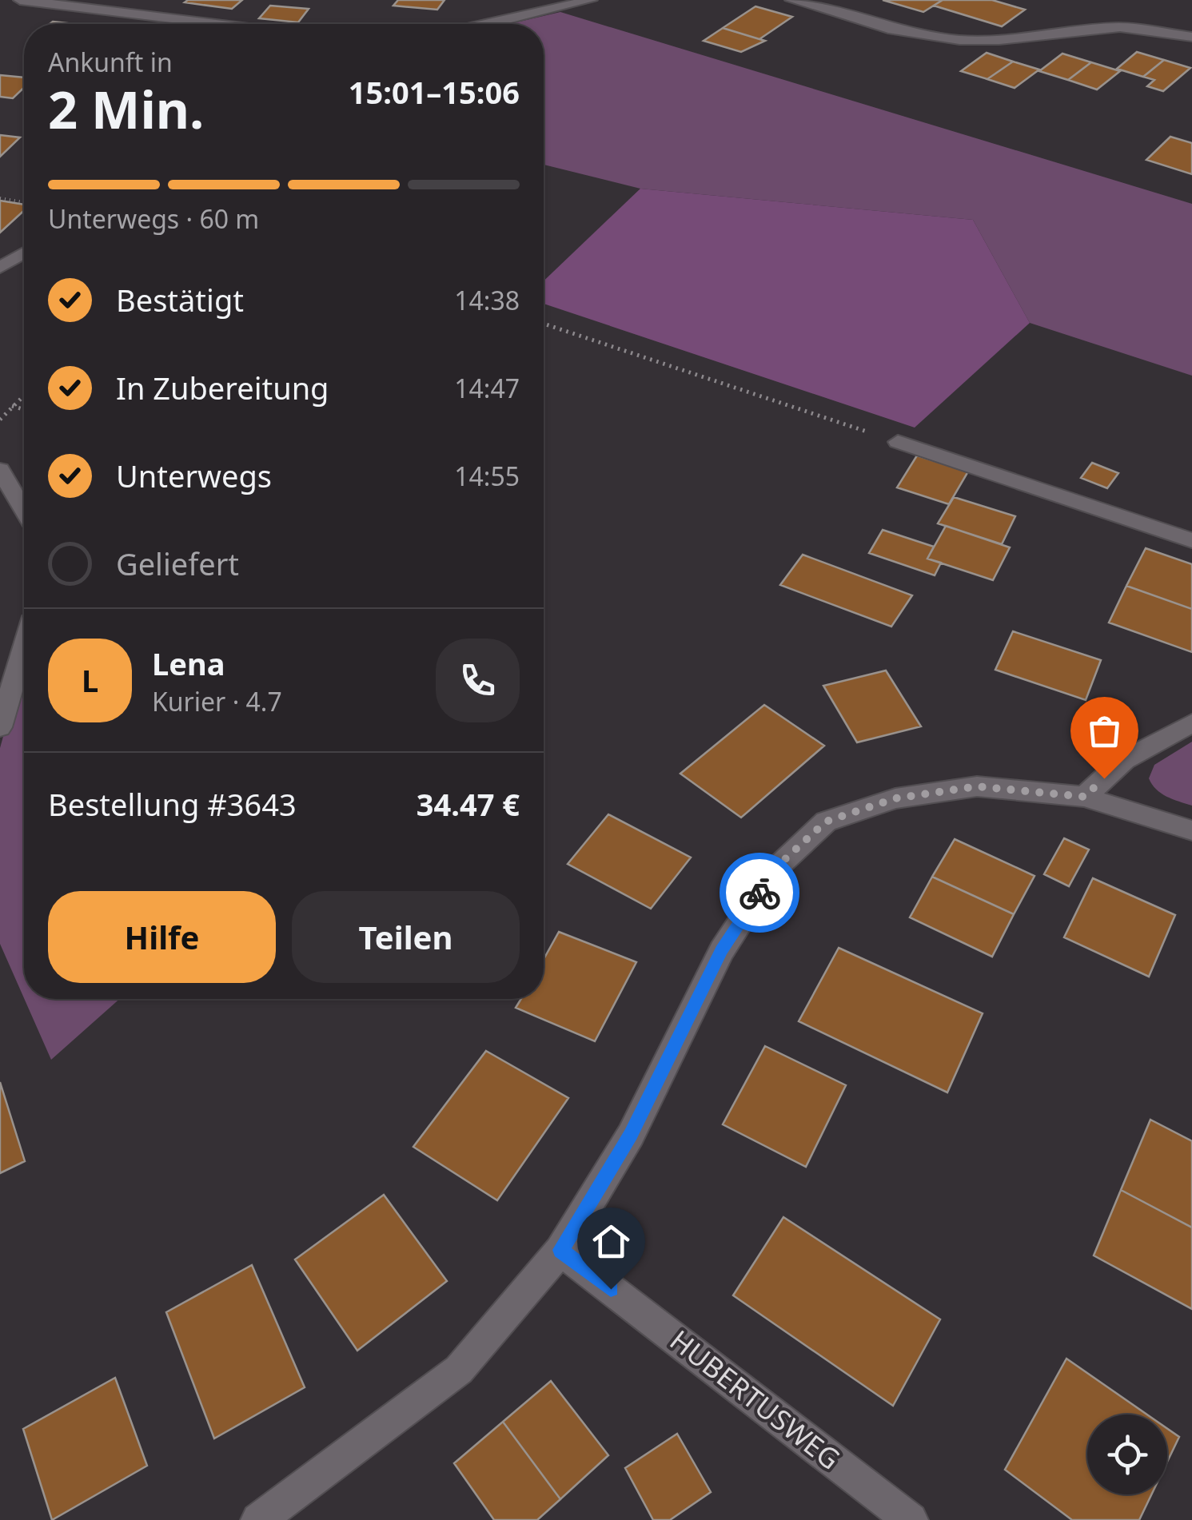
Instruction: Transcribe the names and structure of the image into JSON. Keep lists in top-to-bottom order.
{
  "streets": {
    "street": ["HUBERTUSWEG"]
  },
  "page": {
    "heading": ["2 Min.", "Ankunft in", "15:01–15:06"],
    "panel": [
      "Lena",
      "Kurier · 4.7",
      "Bestellung #3643",
      "34.47 €"
    ],
    "bar": "Unterwegs · 60 m",
    "list": [
      ["Bestätigt", "14:38"],
      ["In Zubereitung", "14:47"],
      ["Unterwegs", "14:55"],
      "Geliefert"
    ],
    "round": "L",
    "buttons": ["Hilfe", "Teilen"]
  }
}
